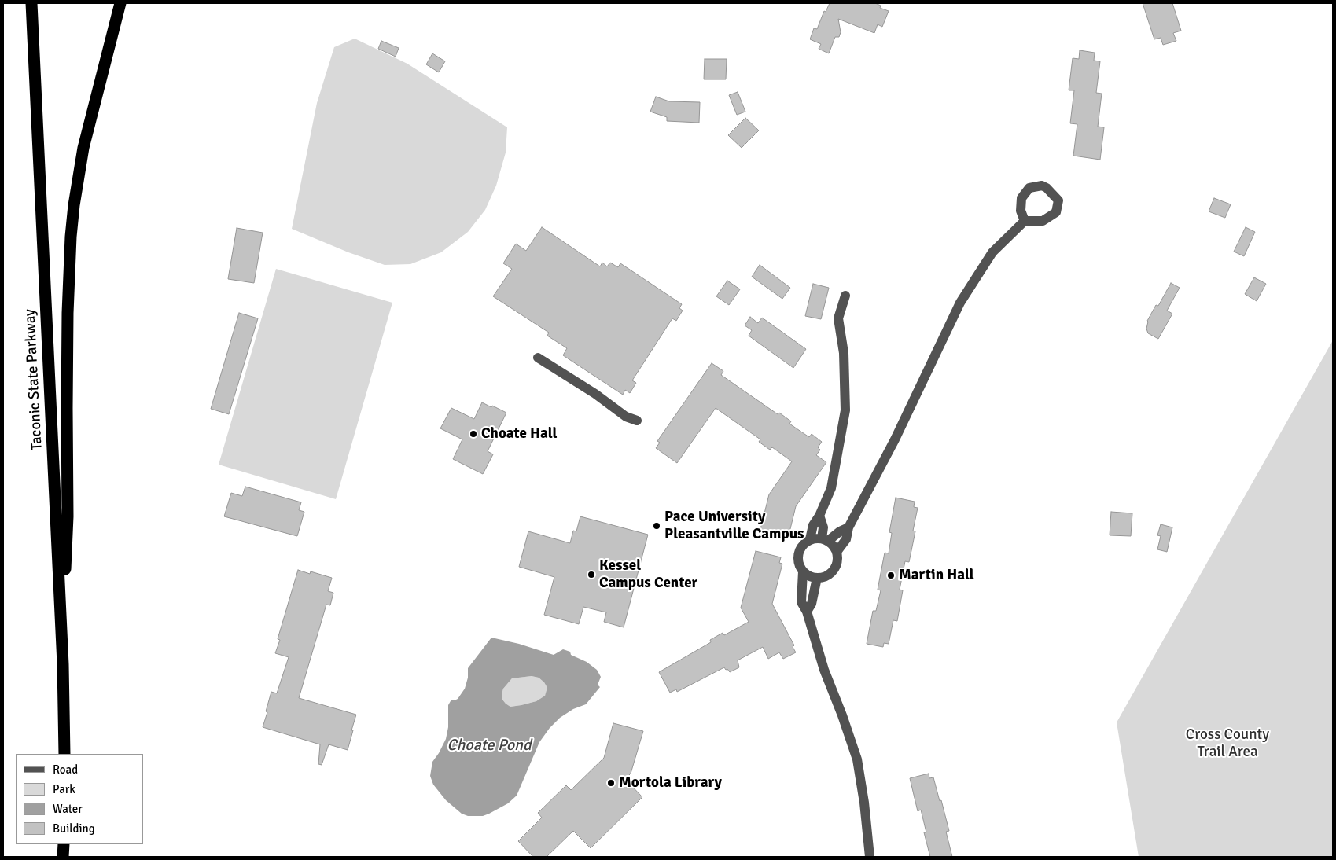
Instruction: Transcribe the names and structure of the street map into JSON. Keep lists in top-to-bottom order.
{
  "streets": {
    "highway": ["Taconic State Parkway"]
  },
  "water": ["Choate Pond"],
  "parks": ["Cross County Trail Area"],
  "places": [
    "Choate Hall",
    "Pace University Pleasantville Campus",
    "Kessel Campus Center",
    "Martin Hall",
    "Mortola Library"
  ],
  "legend": [
    "Road",
    "Park",
    "Water",
    "Building"
  ]
}
